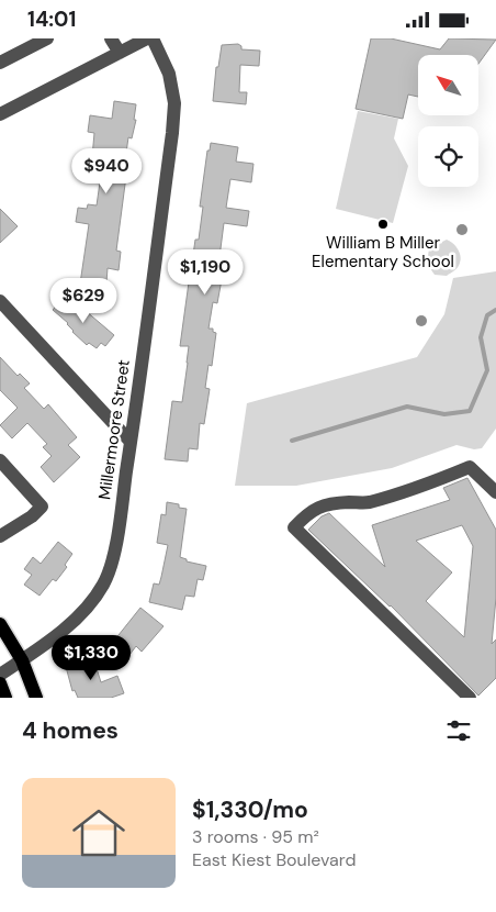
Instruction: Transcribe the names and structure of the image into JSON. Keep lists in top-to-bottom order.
{
  "streets": {
    "street": ["Millermoore Street"]
  },
  "places": ["William B Miller Elementary School"],
  "north": "top left",
  "page": {
    "status": "14:01",
    "price": [
      "$940",
      "$1,190",
      "$629",
      "$1,330"
    ],
    "heading": "4 homes",
    "list": [
      {
        "name": "$1,330/mo",
        "note": "3 rooms · 95 m² · East Kiest Boulevard"
      }
    ]
  }
}
